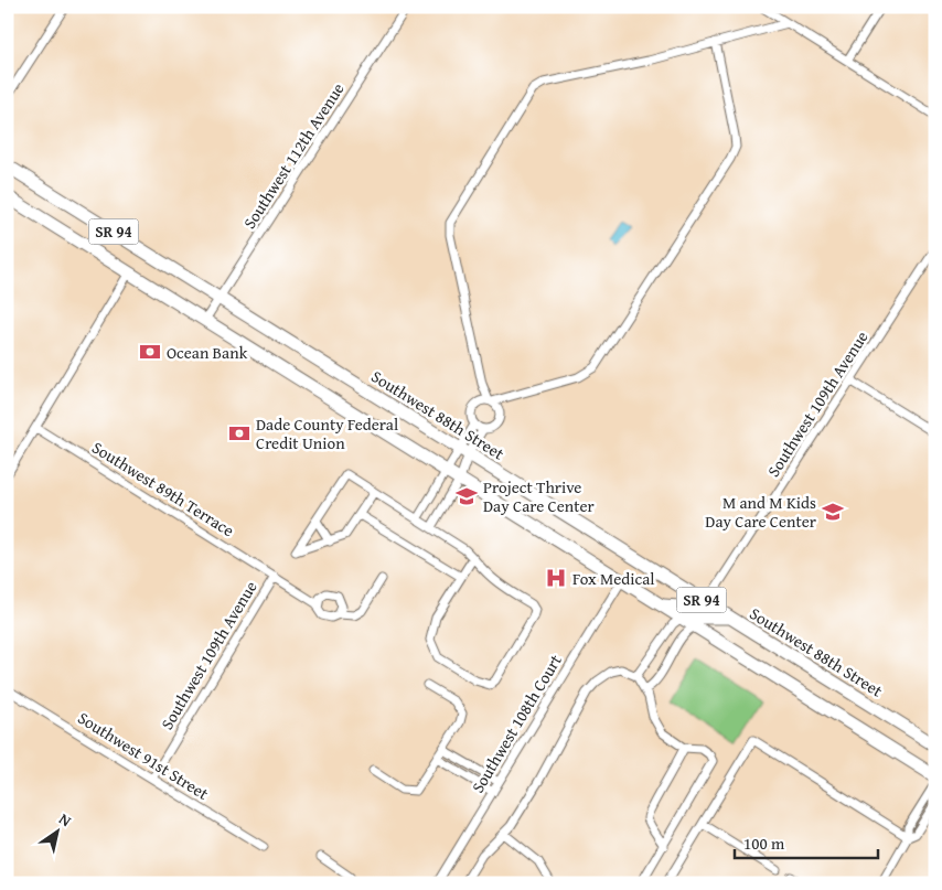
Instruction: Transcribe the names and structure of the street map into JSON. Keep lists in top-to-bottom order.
{
  "streets": {
    "main road": ["SR 94", "Southwest 88th Street"],
    "street": [
      "Southwest 112th Avenue",
      "Southwest 109th Avenue",
      "Southwest 89th Terrace",
      "Southwest 108th Court",
      "Southwest 91st Street"
    ]
  },
  "crossings": [
    ["Southwest 112th Avenue", "SR 94"],
    ["Southwest 112th Avenue", "Southwest 88th Street"],
    ["SR 94", "Southwest 108th Court"],
    ["Southwest 109th Avenue", "Southwest 88th Street"],
    ["Southwest 109th Avenue", "Southwest 89th Terrace"],
    ["Southwest 109th Avenue", "Southwest 91st Street"]
  ],
  "places": {
    "bank": ["Ocean Bank", "Dade County Federal Credit Union"],
    "school or university": ["Project Thrive Day Care Center", "M and M Kids Day Care Center"],
    "hospital": ["Fox Medical"]
  },
  "scale_bar": "100 m",
  "north": "top right"
}
